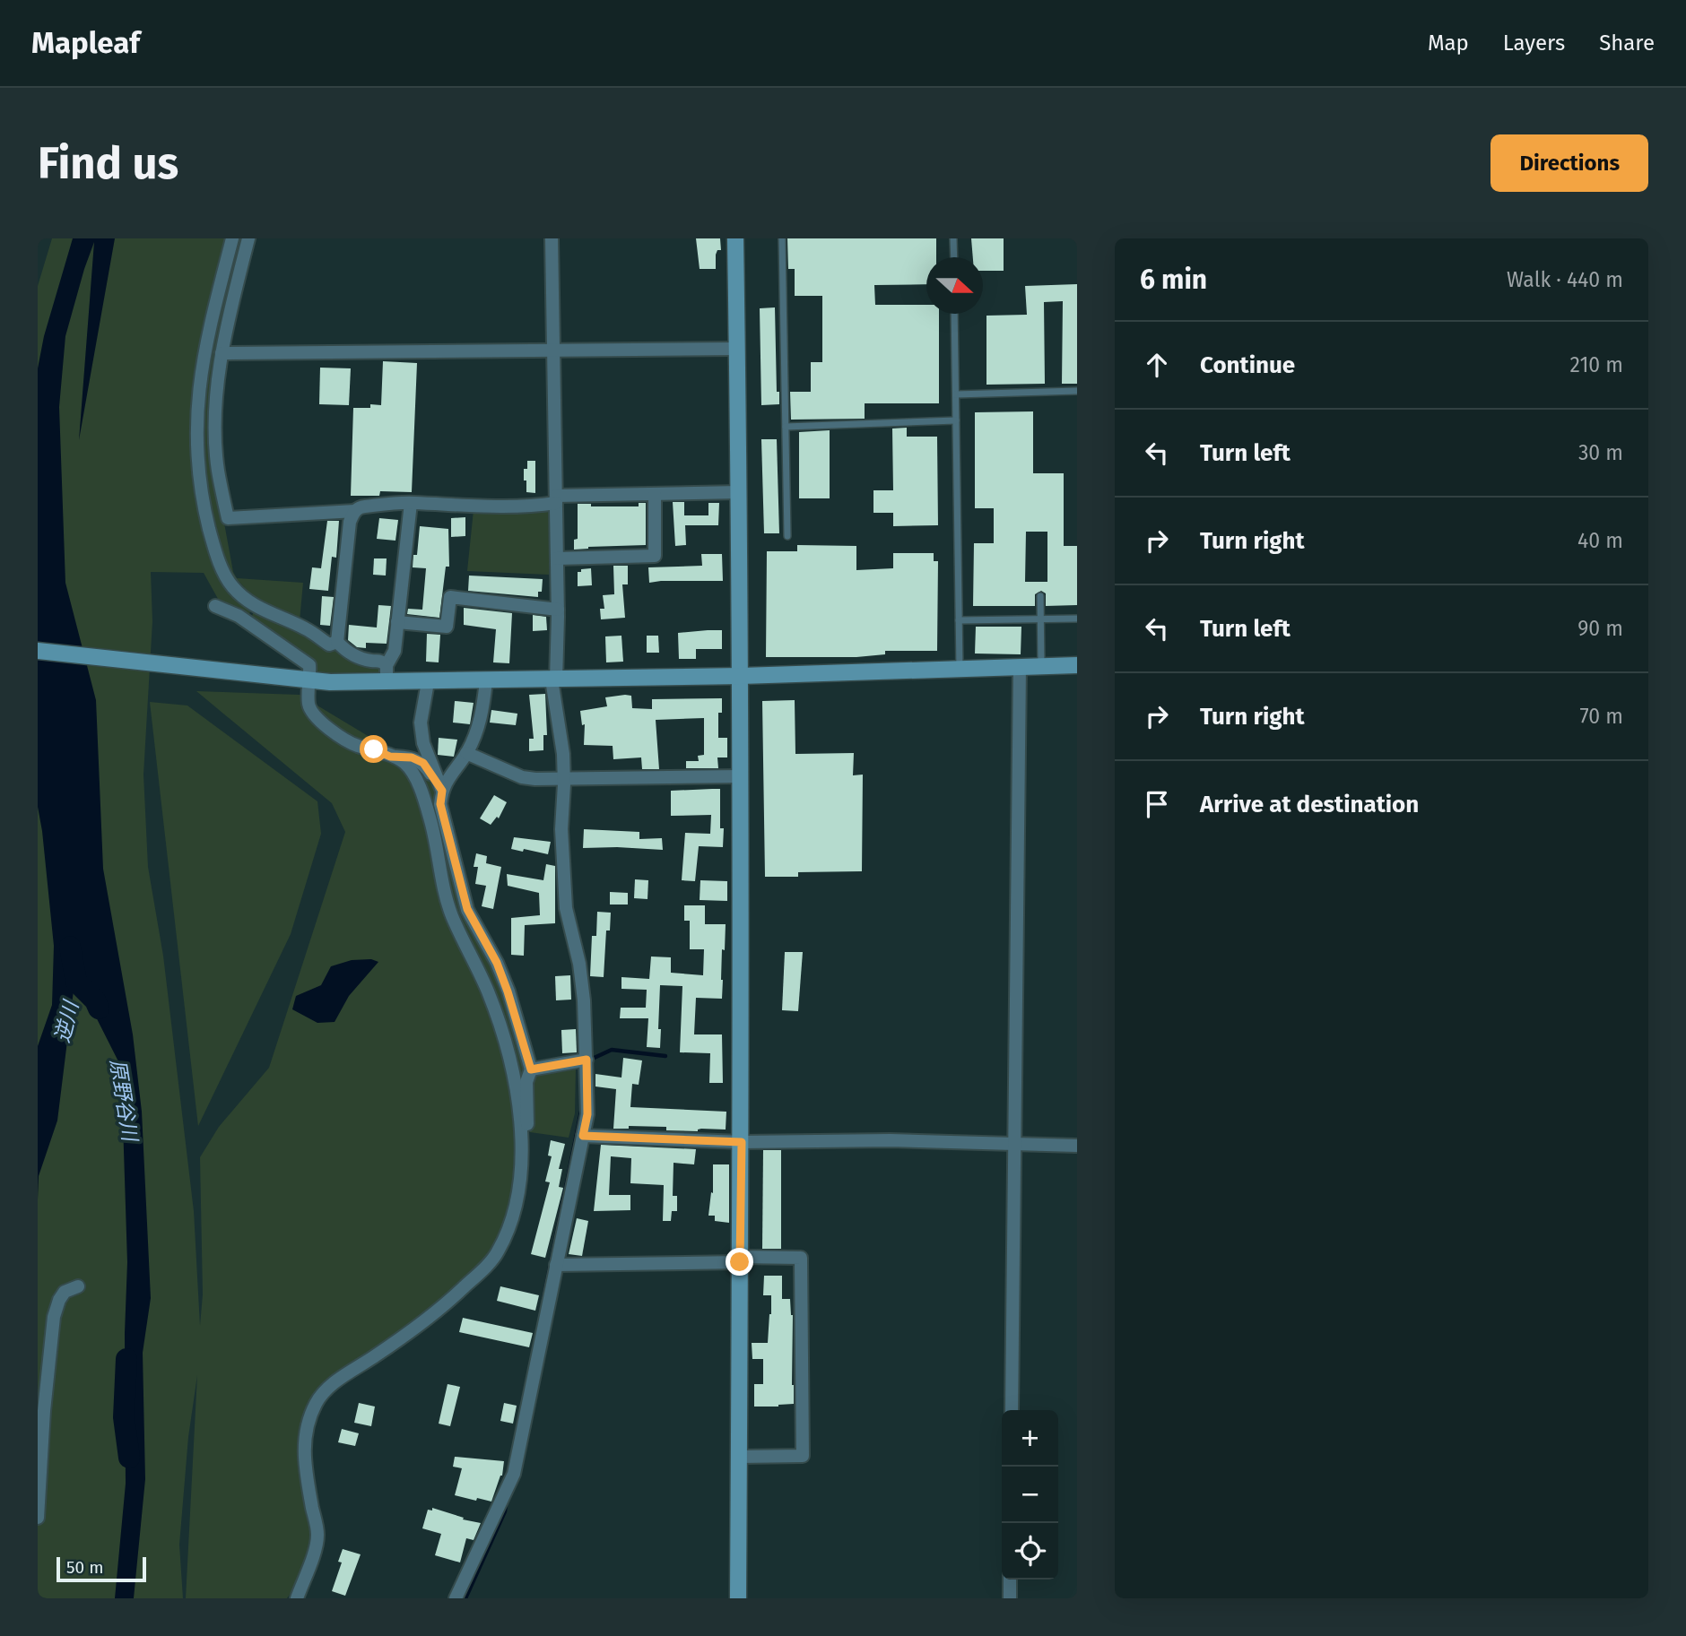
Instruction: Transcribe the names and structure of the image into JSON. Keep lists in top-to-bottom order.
{
  "water": ["逆川", "原野谷川"],
  "scale_bar": "50 m",
  "north": "right",
  "page": {
    "header": "Mapleaf",
    "nav": ["Map", "Layers", "Share"],
    "buttons": "Directions",
    "title": "Find us",
    "heading": ["6 min", "Walk · 440 m"],
    "list": [
      ["Continue", "210 m"],
      ["Turn left", "30 m"],
      ["Turn right", "40 m"],
      ["Turn left", "90 m"],
      ["Turn right", "70 m"],
      "Arrive at destination"
    ],
    "map_buttons": ["+", "−"],
    "scale": "50 m"
  }
}
